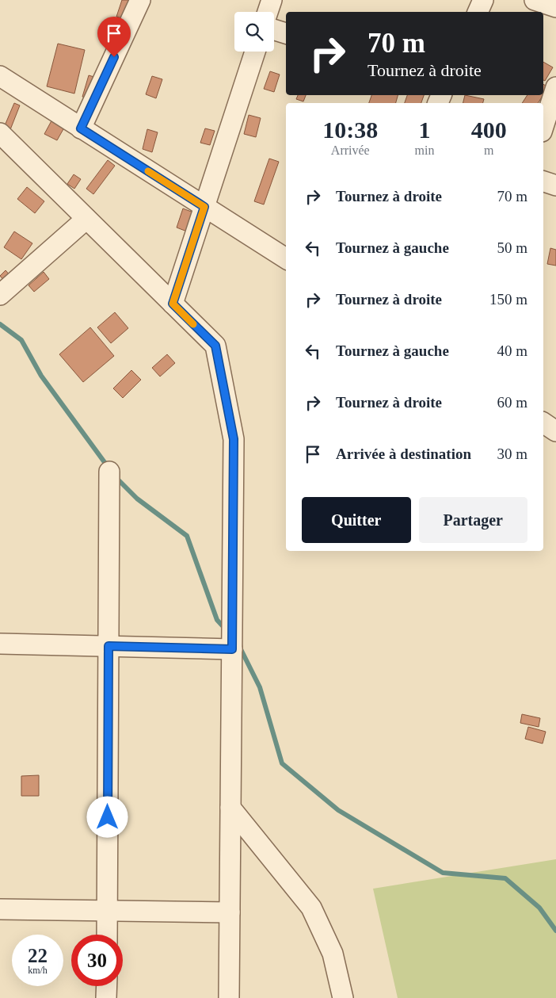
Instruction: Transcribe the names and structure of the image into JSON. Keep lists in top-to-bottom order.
{
  "page": {
    "turn": ["70 m", "Tournez à droite"],
    "eta": [
      "10:38",
      "Arrivée",
      "1",
      "min",
      "400",
      "m"
    ],
    "list": [
      {
        "name": "Tournez à droite",
        "value": "70 m"
      },
      {
        "name": "Tournez à gauche",
        "value": "50 m"
      },
      {
        "name": "Tournez à droite",
        "value": "150 m"
      },
      {
        "name": "Tournez à gauche",
        "value": "40 m"
      },
      {
        "name": "Tournez à droite",
        "value": "60 m"
      },
      {
        "name": "Arrivée à destination",
        "value": "30 m"
      }
    ],
    "buttons": ["Quitter", "Partager"],
    "speed": "22 km/h",
    "limit": "30"
  }
}
